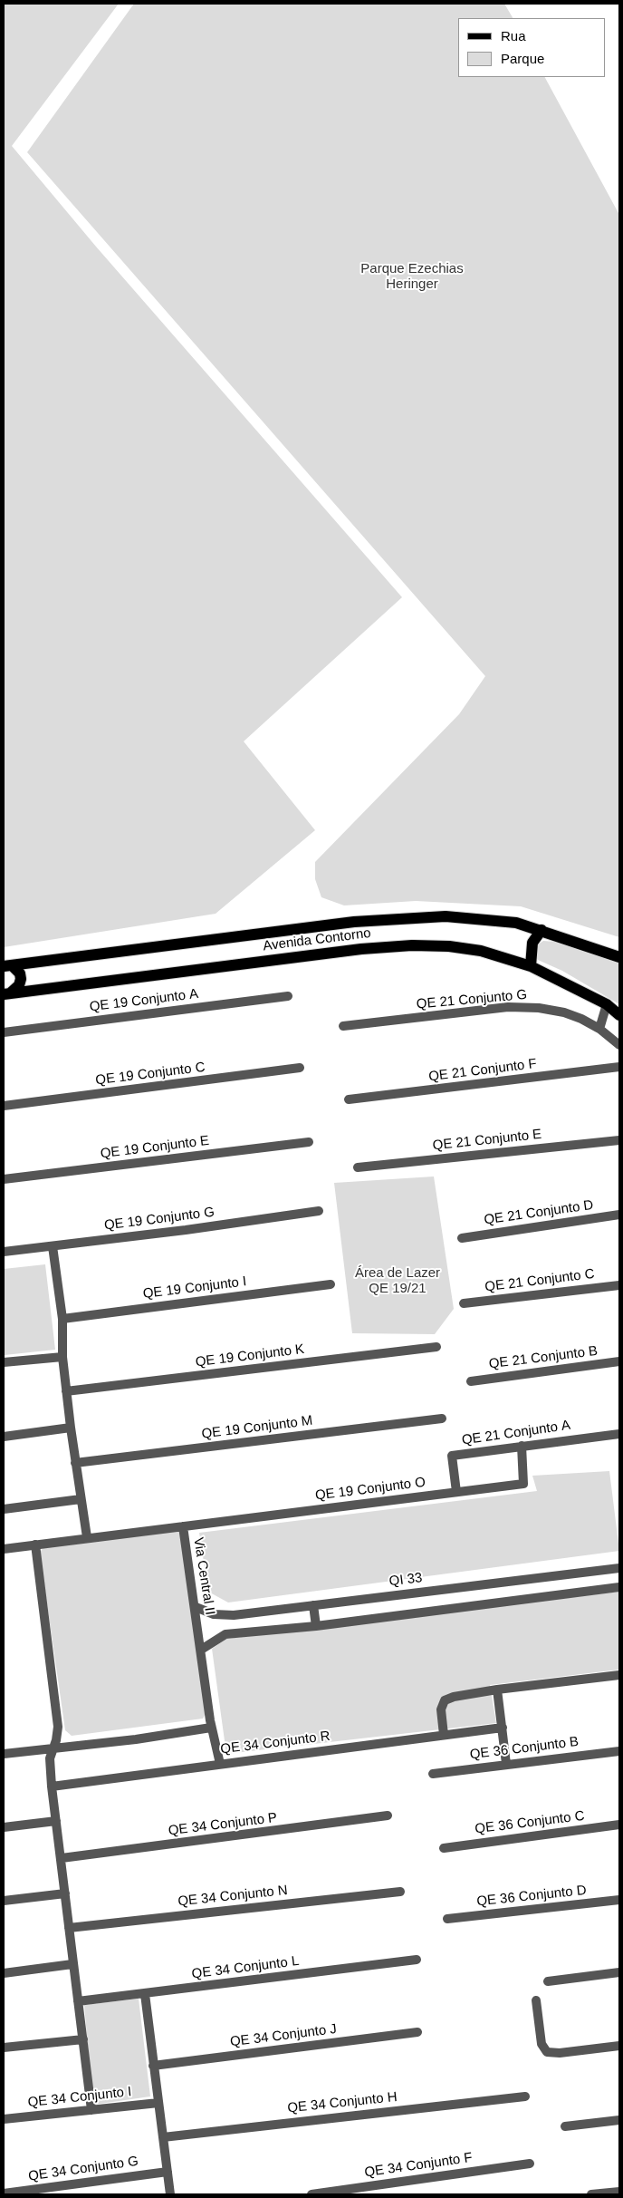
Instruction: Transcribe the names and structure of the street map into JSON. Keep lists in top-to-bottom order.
{
  "streets": {
    "main road": ["Avenida Contorno"],
    "street": [
      "QE 21 Conjunto G",
      "QE 19 Conjunto A",
      "QE 21 Conjunto F",
      "QE 19 Conjunto C",
      "QE 21 Conjunto E",
      "QE 19 Conjunto E",
      "QE 21 Conjunto D",
      "QE 19 Conjunto G",
      "QE 21 Conjunto C",
      "QE 19 Conjunto I",
      "QE 19 Conjunto K",
      "QE 21 Conjunto B",
      "QE 19 Conjunto M",
      "QE 21 Conjunto A",
      "QE 19 Conjunto O",
      "Via Central II",
      "QI 33",
      "QE 34 Conjunto R",
      "QE 36 Conjunto B",
      "QE 36 Conjunto C",
      "QE 34 Conjunto P",
      "QE 34 Conjunto N",
      "QE 36 Conjunto D",
      "QE 34 Conjunto L",
      "QE 34 Conjunto J",
      "QE 34 Conjunto I",
      "QE 34 Conjunto H",
      "QE 34 Conjunto F",
      "QE 34 Conjunto G"
    ]
  },
  "crossings": [
    ["QE 21 Conjunto A", "QE 19 Conjunto O"],
    ["QE 19 Conjunto O", "Via Central II"],
    ["Via Central II", "QI 33"],
    ["Via Central II", "QE 34 Conjunto R"]
  ],
  "parks": ["Parque Ezechias Heringer", "Área de Lazer QE 19/21"],
  "legend": ["Rua", "Parque"]
}
